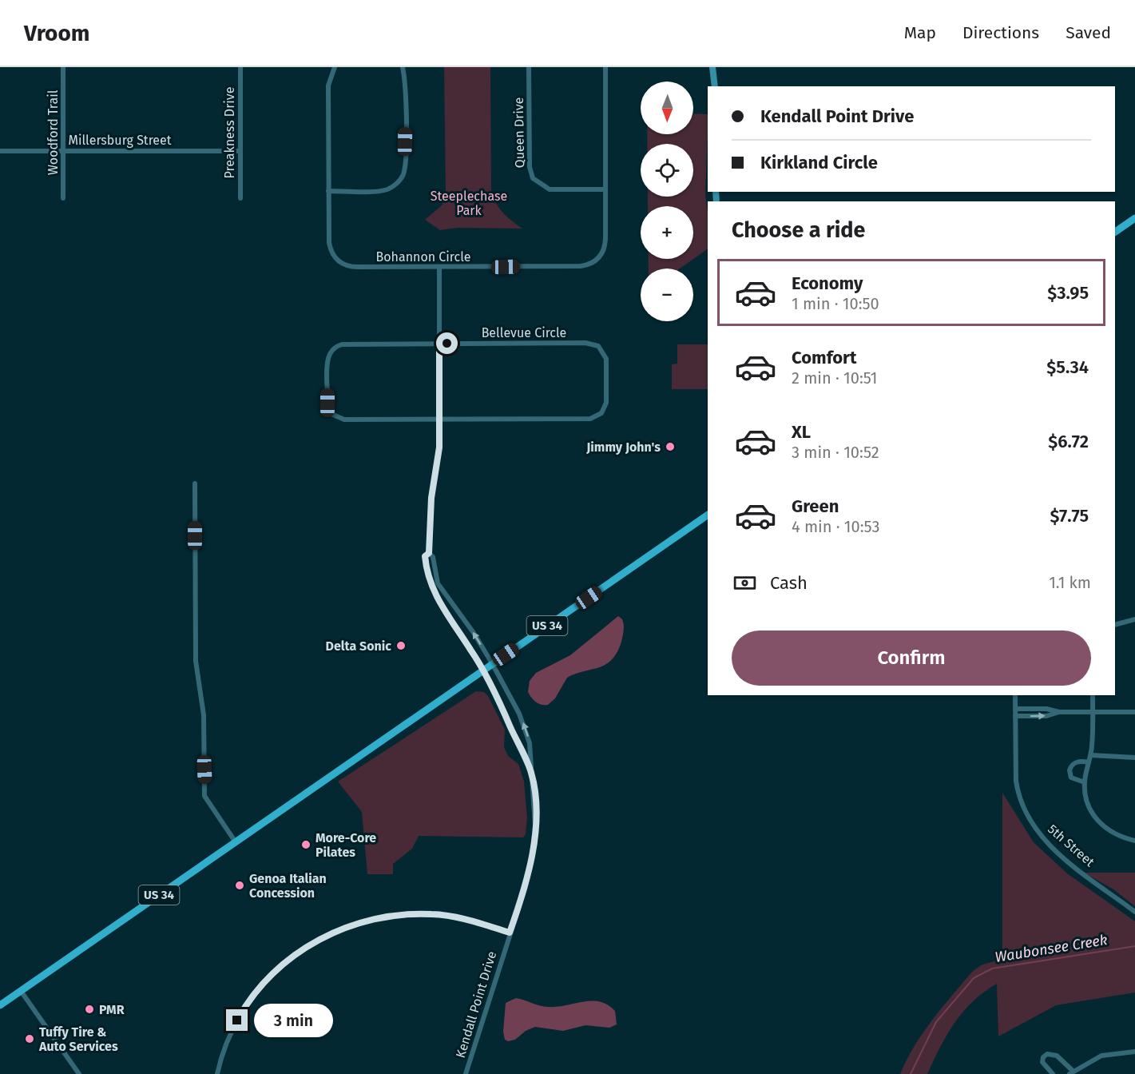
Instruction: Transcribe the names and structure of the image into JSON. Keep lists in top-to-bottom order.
{
  "streets": {
    "main road": ["US 34"],
    "street": [
      "Woodford Trail",
      "Preakness Drive",
      "Queen Drive",
      "Millersburg Street",
      "Bohannon Circle",
      "Bellevue Circle",
      "5th Street",
      "Kendall Point Drive"
    ]
  },
  "crossings": [
    ["Woodford Trail", "Millersburg Street"],
    ["Preakness Drive", "Millersburg Street"],
    ["Queen Drive", "Bohannon Circle"],
    ["Bohannon Circle", "Kendall Point Drive"],
    ["Bellevue Circle", "Kendall Point Drive"],
    ["US 34", "Kendall Point Drive"]
  ],
  "water": ["Waubonsee Creek"],
  "parks": ["Steeplechase Park"],
  "places": [
    "Jimmy John's",
    "Delta Sonic",
    "More-Core Pilates",
    "Genoa Italian Concession",
    "PMR",
    "Tuffy Tire & Auto Services"
  ],
  "north": "bottom",
  "page": {
    "header": "Vroom",
    "nav": ["Map", "Directions", "Saved"],
    "map_buttons": ["+", "−"],
    "banner": ["Kendall Point Drive", "Kirkland Circle"],
    "heading": "Choose a ride",
    "list": [
      {
        "name": "Economy",
        "note": "1 min · 10:50",
        "value": "$3.95"
      },
      {
        "name": "Comfort",
        "note": "2 min · 10:51",
        "value": "$5.34"
      },
      {
        "name": "XL",
        "note": "3 min · 10:52",
        "value": "$6.72"
      },
      {
        "name": "Green",
        "note": "4 min · 10:53",
        "value": "$7.75"
      }
    ],
    "pay": ["Cash", "1.1 km"],
    "buttons": "Confirm",
    "bubble": "3 min"
  }
}
